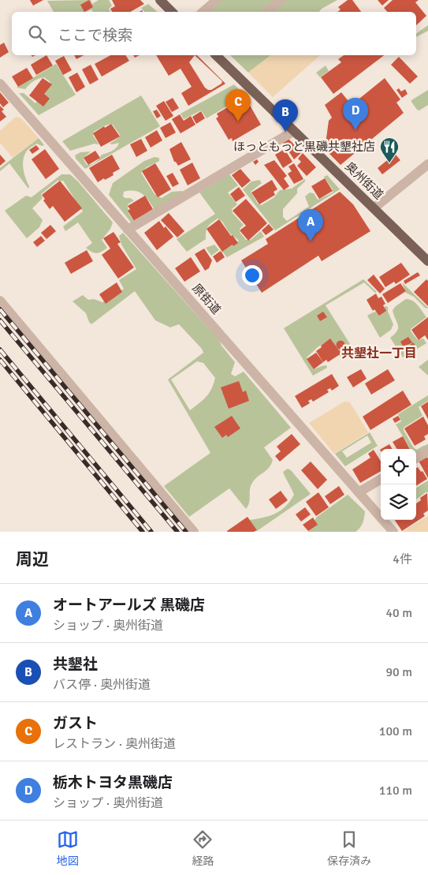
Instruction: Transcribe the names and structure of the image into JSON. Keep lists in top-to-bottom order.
{
  "streets": {
    "main road": ["奥州街道"],
    "street": ["原街道"]
  },
  "districts": ["共墾社一丁目"],
  "places": {
    "restaurant": ["ほっともっと黒磯共墾社店"]
  },
  "page": {
    "search": "ここで検索",
    "pins": [
      "C",
      "D",
      "B",
      "A"
    ],
    "heading": ["周辺", "4件"],
    "list": [
      {
        "mark": "A",
        "name": "オートアールズ 黒磯店",
        "note": "ショップ · 奥州街道",
        "value": "40 m"
      },
      {
        "mark": "B",
        "name": "共墾社",
        "note": "バス停 · 奥州街道",
        "value": "90 m"
      },
      {
        "mark": "C",
        "name": "ガスト",
        "note": "レストラン · 奥州街道",
        "value": "100 m"
      },
      {
        "mark": "D",
        "name": "栃木トヨタ黒磯店",
        "note": "ショップ · 奥州街道",
        "value": "110 m"
      }
    ],
    "nav": ["地図", "経路", "保存済み"]
  }
}
